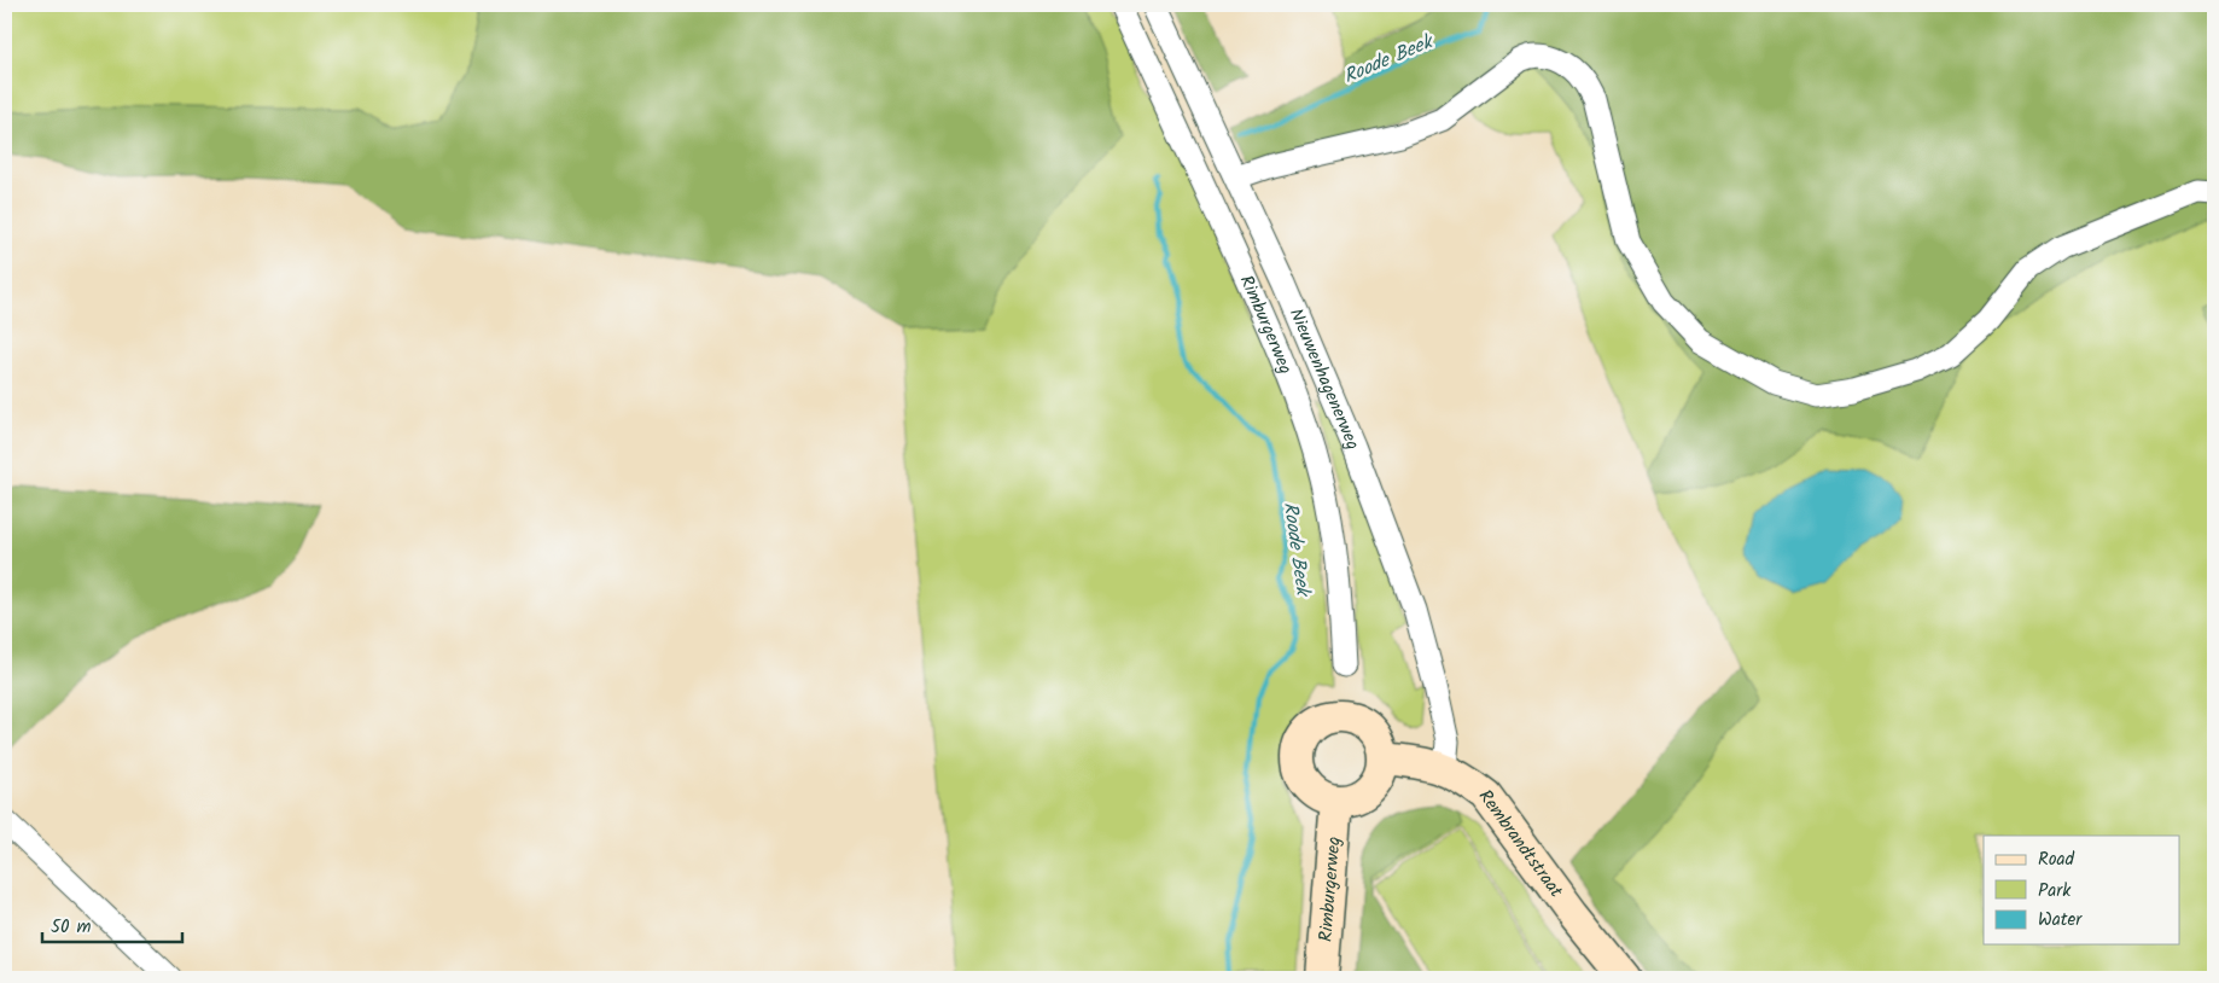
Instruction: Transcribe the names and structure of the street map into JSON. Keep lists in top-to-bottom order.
{
  "streets": {
    "street": ["Rimburgerweg", "Nieuwenhagenerweg", "Rembrandtstraat"]
  },
  "crossings": [
    ["Rimburgerweg", "Rembrandtstraat"],
    ["Nieuwenhagenerweg", "Rembrandtstraat"]
  ],
  "water": ["Roode Beek"],
  "legend": ["Road", "Park", "Water"],
  "scale_bar": "50 m"
}
